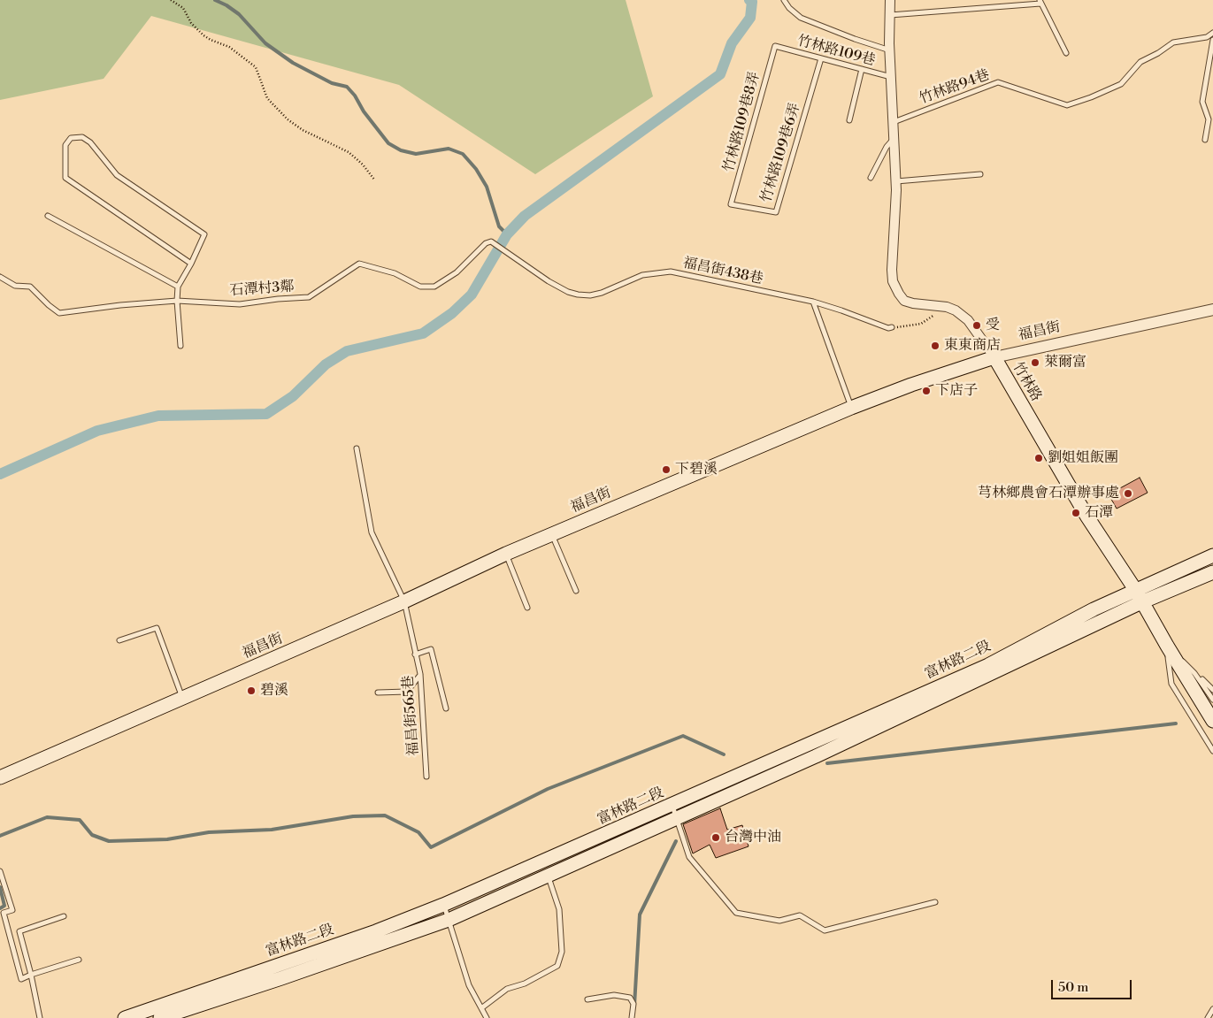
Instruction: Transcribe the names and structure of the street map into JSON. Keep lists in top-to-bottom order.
{
  "streets": {
    "main road": ["福昌街", "竹林路", "富林路二段"],
    "lane": [
      "竹林路109巷",
      "竹林路94巷",
      "竹林路109巷8弄",
      "竹林路109巷6弄",
      "福昌街438巷",
      "石潭村3鄰",
      "福昌街565巷"
    ]
  },
  "crossings": [
    ["竹林路109巷", "竹林路109巷8弄"],
    ["竹林路109巷", "竹林路109巷6弄"],
    ["竹林路109巷", "竹林路"],
    ["竹林路94巷", "竹林路"],
    ["竹林路109巷8弄", "竹林路109巷6弄"],
    ["福昌街438巷", "石潭村3鄰"],
    ["福昌街", "竹林路"],
    ["福昌街", "福昌街565巷"],
    ["竹林路", "富林路二段"]
  ],
  "places": [
    "受",
    "東東商店",
    "萊爾富",
    "下店子",
    "劉姐姐飯團",
    "下碧溪",
    "芎林鄉農會石潭辦事處",
    "石潭",
    "碧溪",
    "台灣中油"
  ],
  "scale_bar": "50 m"
}
